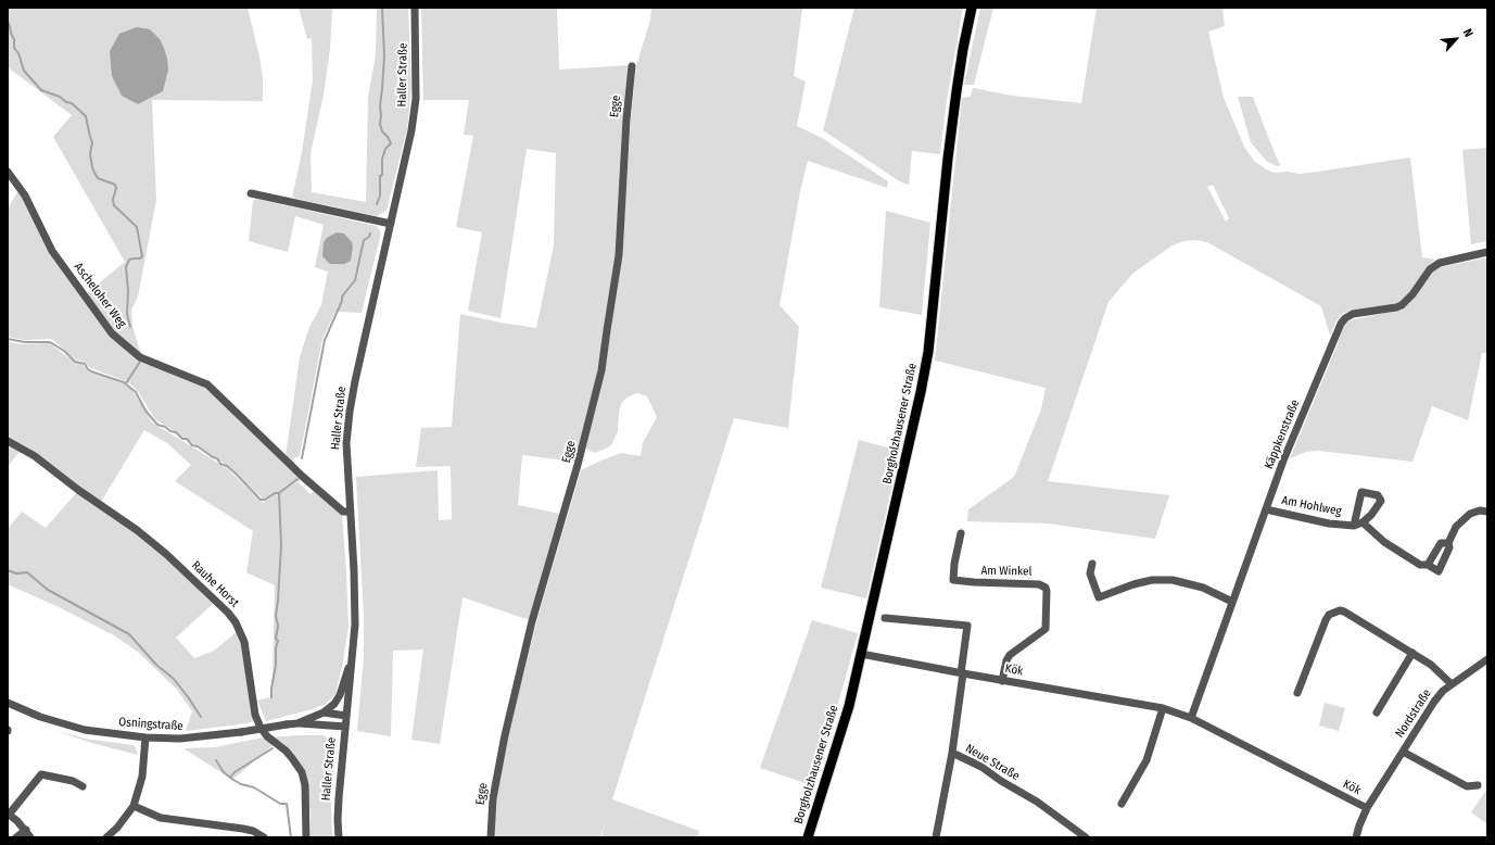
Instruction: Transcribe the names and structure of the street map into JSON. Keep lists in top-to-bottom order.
{
  "streets": {
    "main road": ["Borgholzhausener Straße"],
    "street": [
      "Haller Straße",
      "Egge",
      "Ascheloher Weg",
      "Käppkenstraße",
      "Am Hohlweg",
      "Am Winkel",
      "Rauhe Horst",
      "Kök",
      "Nordstraße",
      "Osningstraße",
      "Neue Straße"
    ]
  },
  "crossings": [
    ["Haller Straße", "Ascheloher Weg"],
    ["Haller Straße", "Osningstraße"],
    ["Borgholzhausener Straße", "Kök"],
    ["Käppkenstraße", "Am Hohlweg"],
    ["Käppkenstraße", "Kök"],
    ["Am Winkel", "Kök"],
    ["Kök", "Nordstraße"],
    ["Kök", "Neue Straße"]
  ],
  "north": "top right"
}
